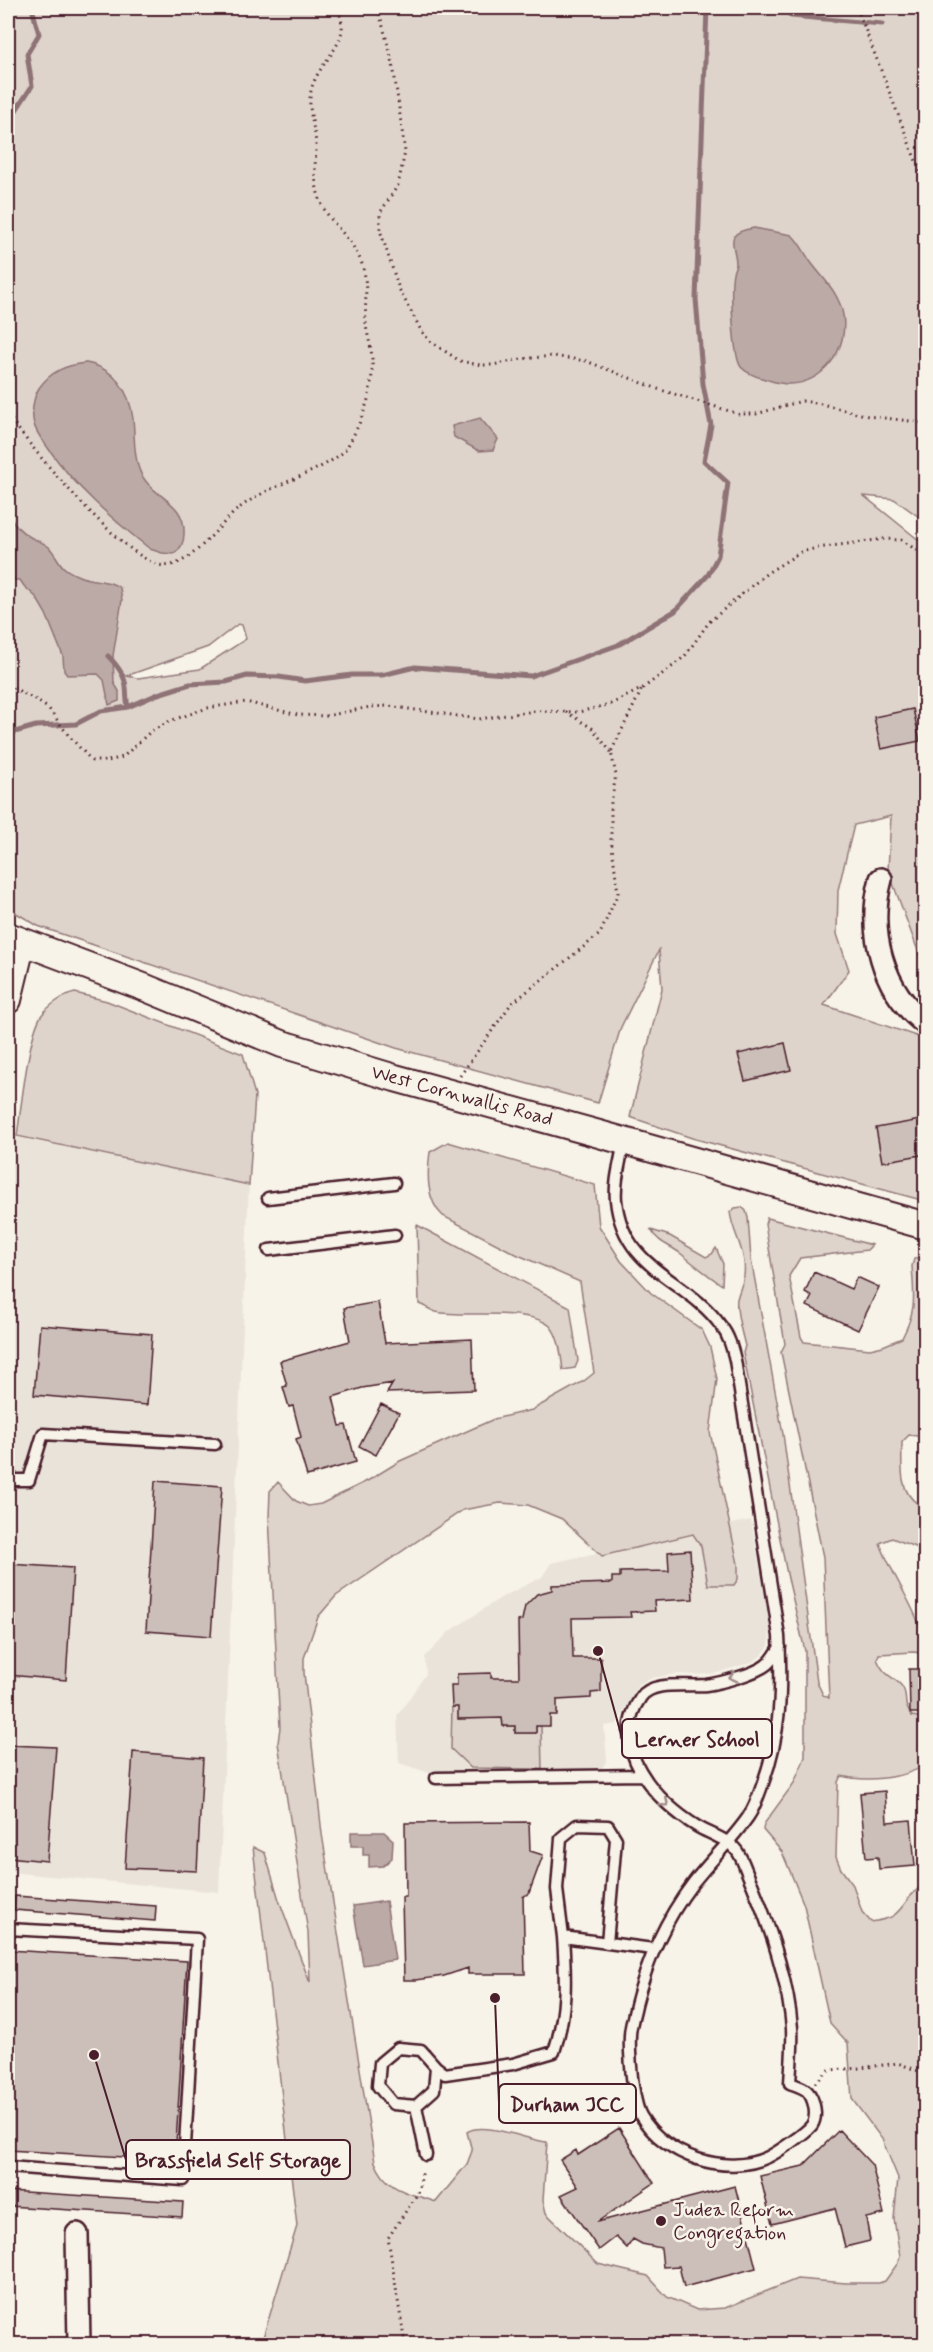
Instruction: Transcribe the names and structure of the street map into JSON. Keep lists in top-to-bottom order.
{
  "streets": {
    "street": ["West Cornwallis Road"]
  },
  "places": [
    "Lerner School",
    "Durham JCC",
    "Brassfield Self Storage",
    "Judea Reform Congregation"
  ]
}
